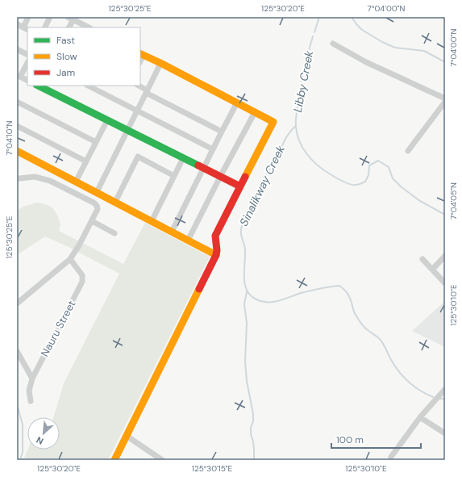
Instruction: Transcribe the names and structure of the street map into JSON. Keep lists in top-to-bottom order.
{
  "streets": {
    "street": ["Nauru Street"]
  },
  "water": ["Libby Creek", "Sinalikway Creek"],
  "legend": ["Fast", "Slow", "Jam"],
  "scale_bar": "100 m",
  "north": "bottom left",
  "coordinates": [
    "125°30'25\"E",
    "125°30'20\"E",
    "7°04'00\"N",
    "7°04'10\"N",
    "7°04'05\"N",
    "125°30'10\"E",
    "125°30'15\"E"
  ]
}
